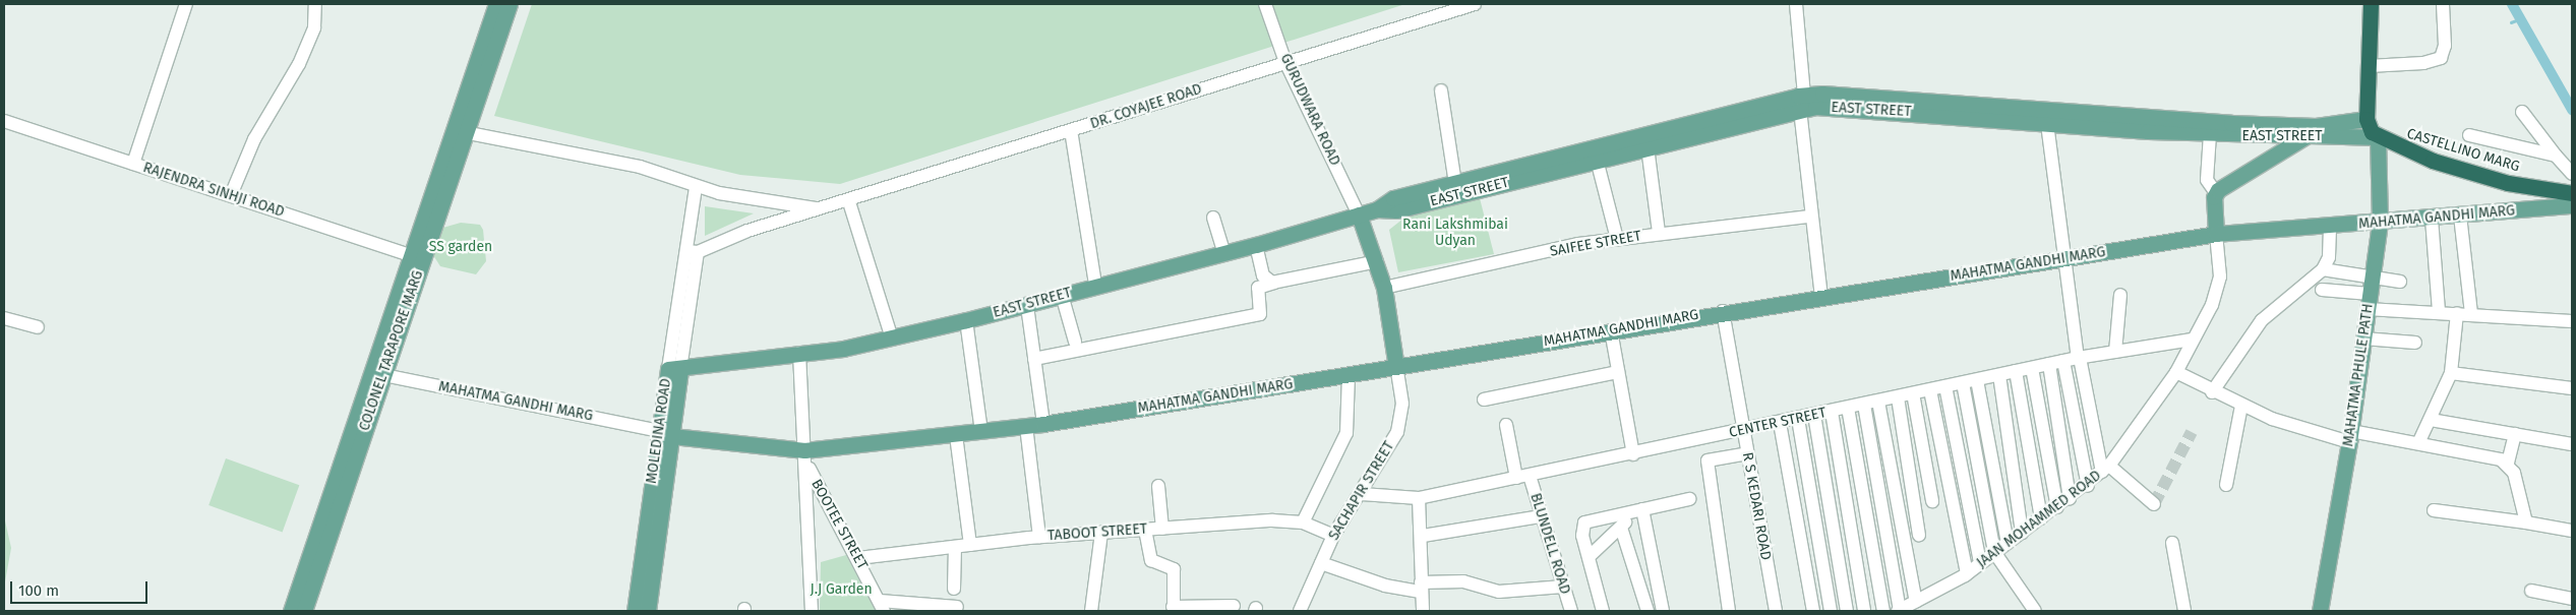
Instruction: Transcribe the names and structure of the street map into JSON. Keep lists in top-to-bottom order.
{
  "streets": {
    "highway": ["CASTELLINO MARG"],
    "main road": [
      "EAST STREET",
      "MAHATMA GANDHI MARG",
      "COLONEL TARAPORE MARG",
      "MAHATMA PHULE PATH",
      "MOLEDINA ROAD"
    ],
    "street": [
      "DR. COYAJEE ROAD",
      "GURUDWARA ROAD",
      "RAJENDRA SINHJI ROAD",
      "SAIFEE STREET",
      "CENTER STREET",
      "SACHAPIR STREET",
      "R S KEDARI ROAD",
      "JAAN MOHAMMED ROAD",
      "BOOTEE STREET",
      "TABOOT STREET",
      "BLUNDELL ROAD"
    ]
  },
  "crossings": [
    ["DR. COYAJEE ROAD", "GURUDWARA ROAD"],
    ["GURUDWARA ROAD", "EAST STREET"],
    ["EAST STREET", "CASTELLINO MARG"],
    ["EAST STREET", "MAHATMA PHULE PATH"],
    ["EAST STREET", "MOLEDINA ROAD"],
    ["CASTELLINO MARG", "MAHATMA PHULE PATH"],
    ["RAJENDRA SINHJI ROAD", "COLONEL TARAPORE MARG"],
    ["MAHATMA GANDHI MARG", "COLONEL TARAPORE MARG"],
    ["MAHATMA GANDHI MARG", "MAHATMA PHULE PATH"],
    ["MAHATMA GANDHI MARG", "MOLEDINA ROAD"],
    ["MAHATMA GANDHI MARG", "SACHAPIR STREET"],
    ["MAHATMA GANDHI MARG", "R S KEDARI ROAD"],
    ["MAHATMA GANDHI MARG", "JAAN MOHAMMED ROAD"],
    ["MAHATMA GANDHI MARG", "BOOTEE STREET"],
    ["CENTER STREET", "SACHAPIR STREET"],
    ["CENTER STREET", "R S KEDARI ROAD"],
    ["CENTER STREET", "JAAN MOHAMMED ROAD"],
    ["CENTER STREET", "BLUNDELL ROAD"],
    ["SACHAPIR STREET", "TABOOT STREET"],
    ["BOOTEE STREET", "TABOOT STREET"]
  ],
  "parks": ["Rani Lakshmibai Udyan", "SS garden", "J.J Garden"],
  "scale_bar": "100 m"
}
